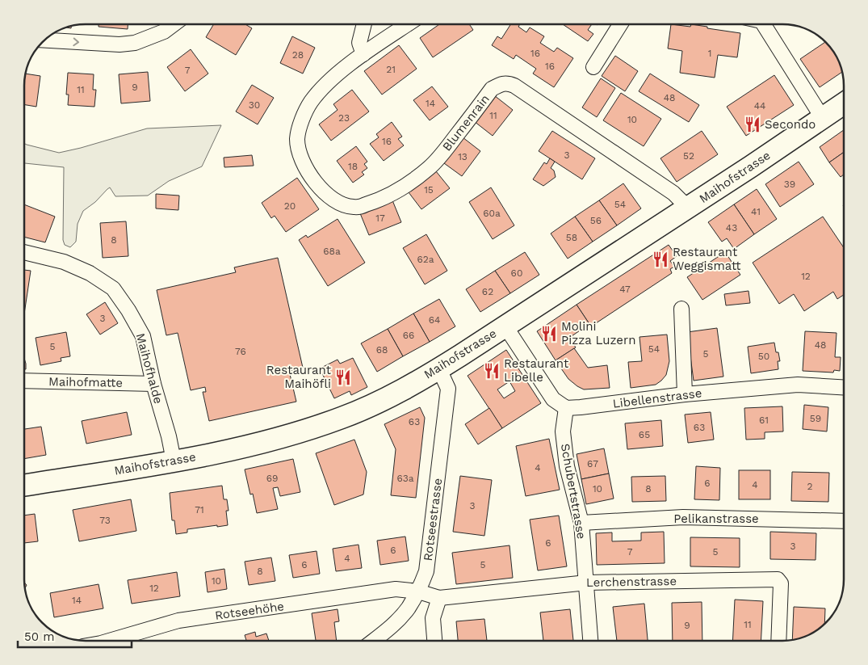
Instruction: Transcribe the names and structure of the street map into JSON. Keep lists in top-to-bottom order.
{
  "streets": {
    "main road": ["Maihofstrasse"],
    "street": [
      "Blumenrain",
      "Maihofhalde",
      "Maihofmatte",
      "Libellenstrasse",
      "Schubertstrasse",
      "Pelikanstrasse",
      "Rotseestrasse",
      "Lerchenstrasse",
      "Rotseehöhe"
    ]
  },
  "crossings": [
    ["Blumenrain", "Maihofstrasse"],
    ["Maihofstrasse", "Maihofhalde"],
    ["Maihofstrasse", "Rotseestrasse"],
    ["Maihofhalde", "Maihofmatte"],
    ["Libellenstrasse", "Schubertstrasse"],
    ["Schubertstrasse", "Pelikanstrasse"],
    ["Schubertstrasse", "Lerchenstrasse"],
    ["Rotseestrasse", "Lerchenstrasse"],
    ["Rotseestrasse", "Rotseehöhe"],
    ["Lerchenstrasse", "Rotseehöhe"]
  ],
  "places": {
    "restaurant": [
      "Secondo",
      "Restaurant Weggismatt",
      "Molini Pizza Luzern",
      "Restaurant Libelle",
      "Restaurant Maihöfli"
    ]
  },
  "house_numbers": [
    "16",
    "1",
    "28",
    "16",
    "21",
    "7",
    "9",
    "11",
    "48",
    "14",
    "30",
    "44",
    "11",
    "23",
    "10",
    "16",
    "3",
    "52",
    "13",
    "18",
    "39",
    "15",
    "54",
    "20",
    "41",
    "60a",
    "17",
    "56",
    "43",
    "58",
    "8",
    "68a",
    "62a",
    "60",
    "12",
    "47",
    "62",
    "3",
    "64",
    "66",
    "48",
    "5",
    "54",
    "68",
    "76",
    "5",
    "50",
    "59",
    "61",
    "63",
    "63",
    "65",
    "67",
    "4",
    "69",
    "63a",
    "6",
    "4",
    "2",
    "10",
    "8",
    "3",
    "71",
    "73",
    "6",
    "3",
    "6",
    "7",
    "5",
    "4",
    "6",
    "5",
    "8",
    "10",
    "12",
    "14",
    "11",
    "9"
  ],
  "scale_bar": "50 m"
}
